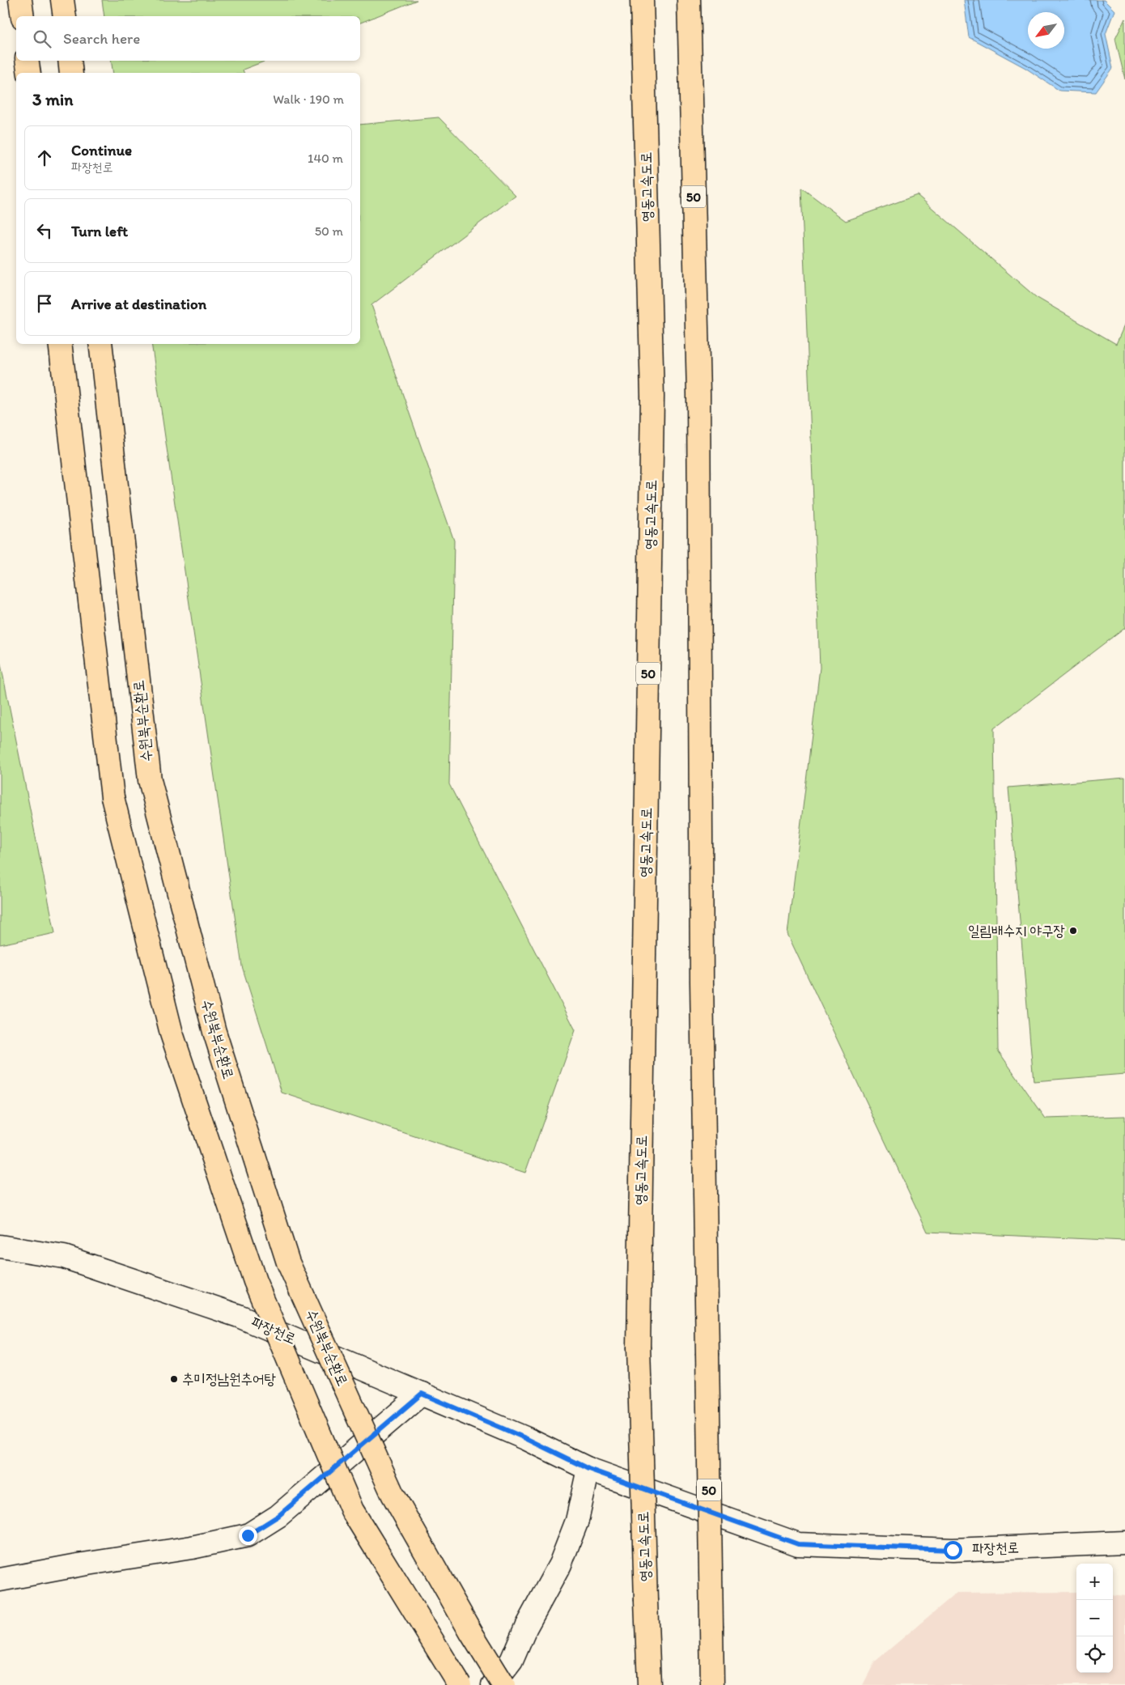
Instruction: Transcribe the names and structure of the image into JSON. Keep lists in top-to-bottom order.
{
  "streets": {
    "highway": ["영동고속도로", "50", "수원북부순환로"],
    "street": ["파장천로"]
  },
  "places": ["일림배수지 야구장", "추미정남원추어탕"],
  "north": "bottom left",
  "page": {
    "search": "Search here",
    "heading": ["3 min", "Walk · 190 m"],
    "list": [
      ["Continue", "파장천로", "140 m"],
      ["Turn left", "50 m"],
      "Arrive at destination"
    ],
    "map_buttons": ["+", "−"]
  }
}
